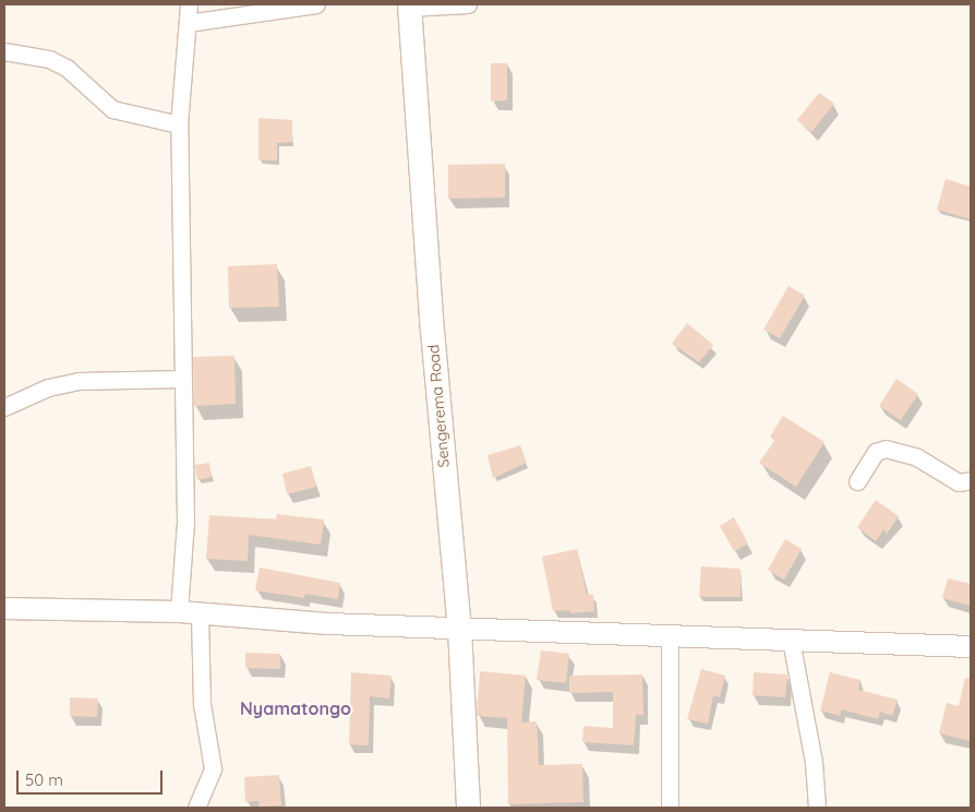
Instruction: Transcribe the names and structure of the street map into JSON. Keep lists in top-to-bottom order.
{
  "streets": {
    "main road": ["Sengerema Road"]
  },
  "districts": ["Nyamatongo"],
  "scale_bar": "50 m"
}
